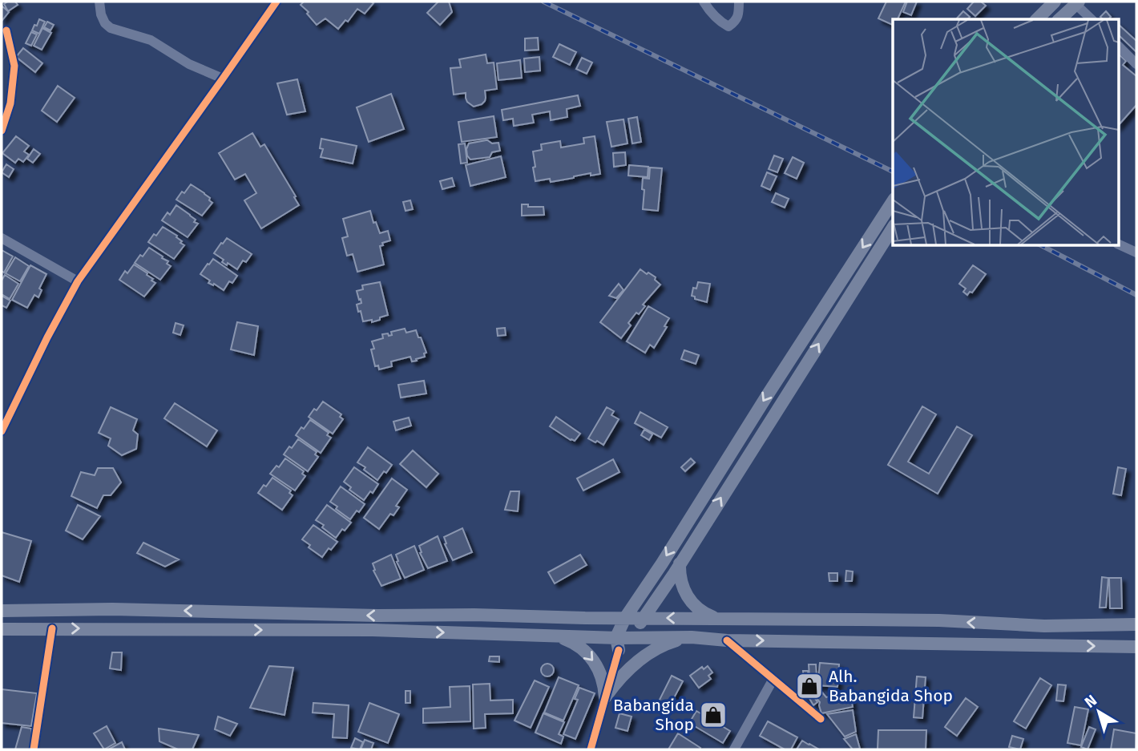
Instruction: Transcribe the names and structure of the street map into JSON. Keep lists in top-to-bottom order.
{
  "places": {
    "shop": ["Alh. Babangida Shop", "Babangida Shop"]
  },
  "north": "top left"
}
